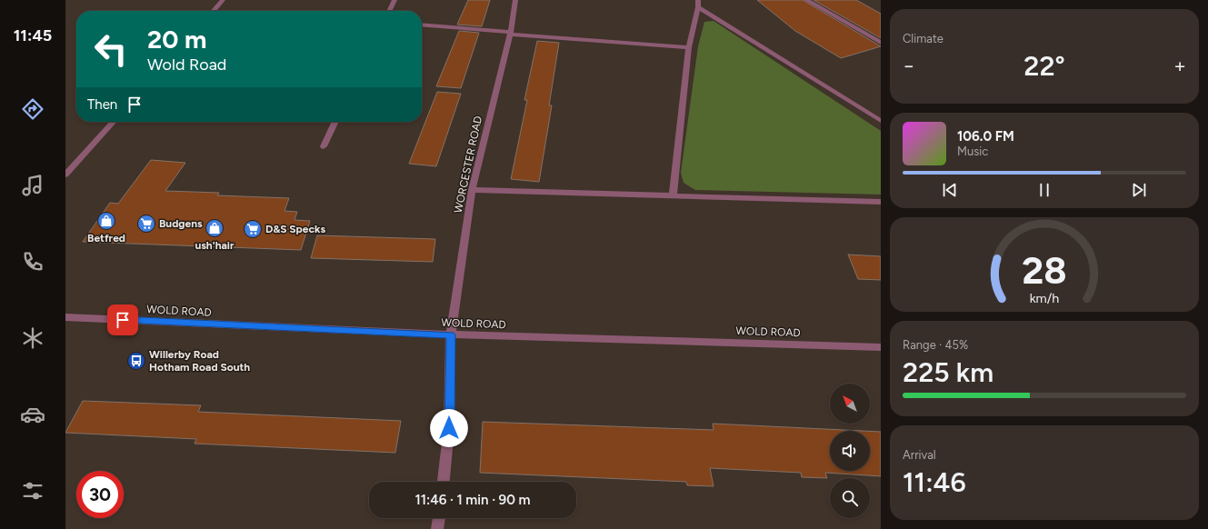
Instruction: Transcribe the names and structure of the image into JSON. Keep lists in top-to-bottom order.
{
  "streets": {
    "street": ["WORCESTER ROAD", "WOLD ROAD"]
  },
  "crossings": [
    ["WORCESTER ROAD", "WOLD ROAD"]
  ],
  "places": {
    "shop": ["Betfred", "ush'hair"],
    "supermarket": ["Budgens", "D&S Specks"],
    "bus stop": ["Willerby Road Hotham Road South"]
  },
  "north": "top left",
  "page": {
    "tabs": "11:45",
    "tile": [
      "Climate",
      ["Range · 45%", "225 km"],
      ["Arrival", "11:46"]
    ],
    "turn": ["20 m", "Wold Road"],
    "heat": ["−", "22°", "+"],
    "then": "Then",
    "song": ["106.0 FM", "Music"],
    "limit": "30",
    "trip": "11:46 · 1 min · 90 m",
    "gauge": ["28", "km/h"]
  }
}
